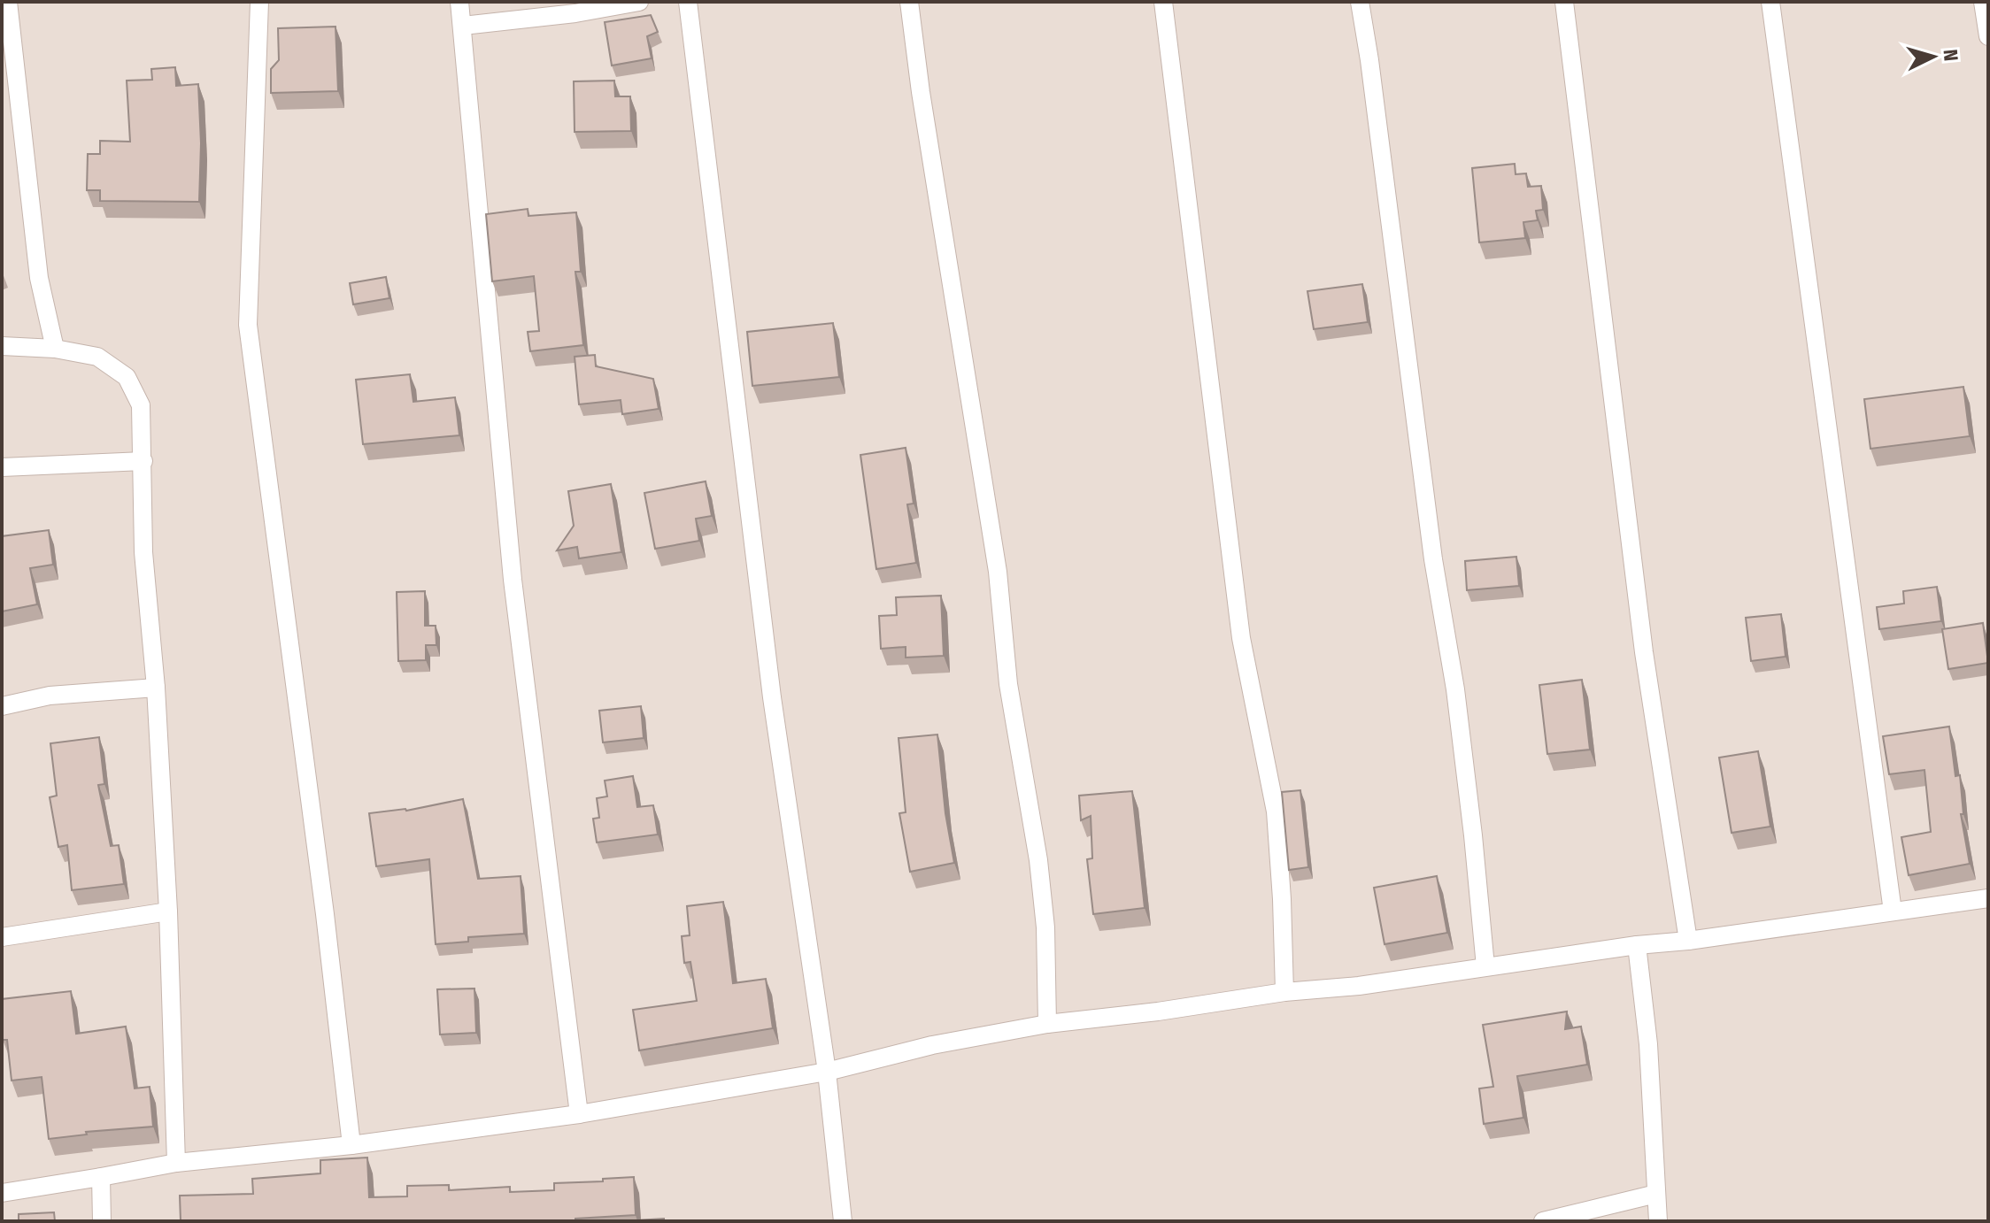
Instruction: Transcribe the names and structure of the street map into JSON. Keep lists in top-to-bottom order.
{
  "north": "right"
}
